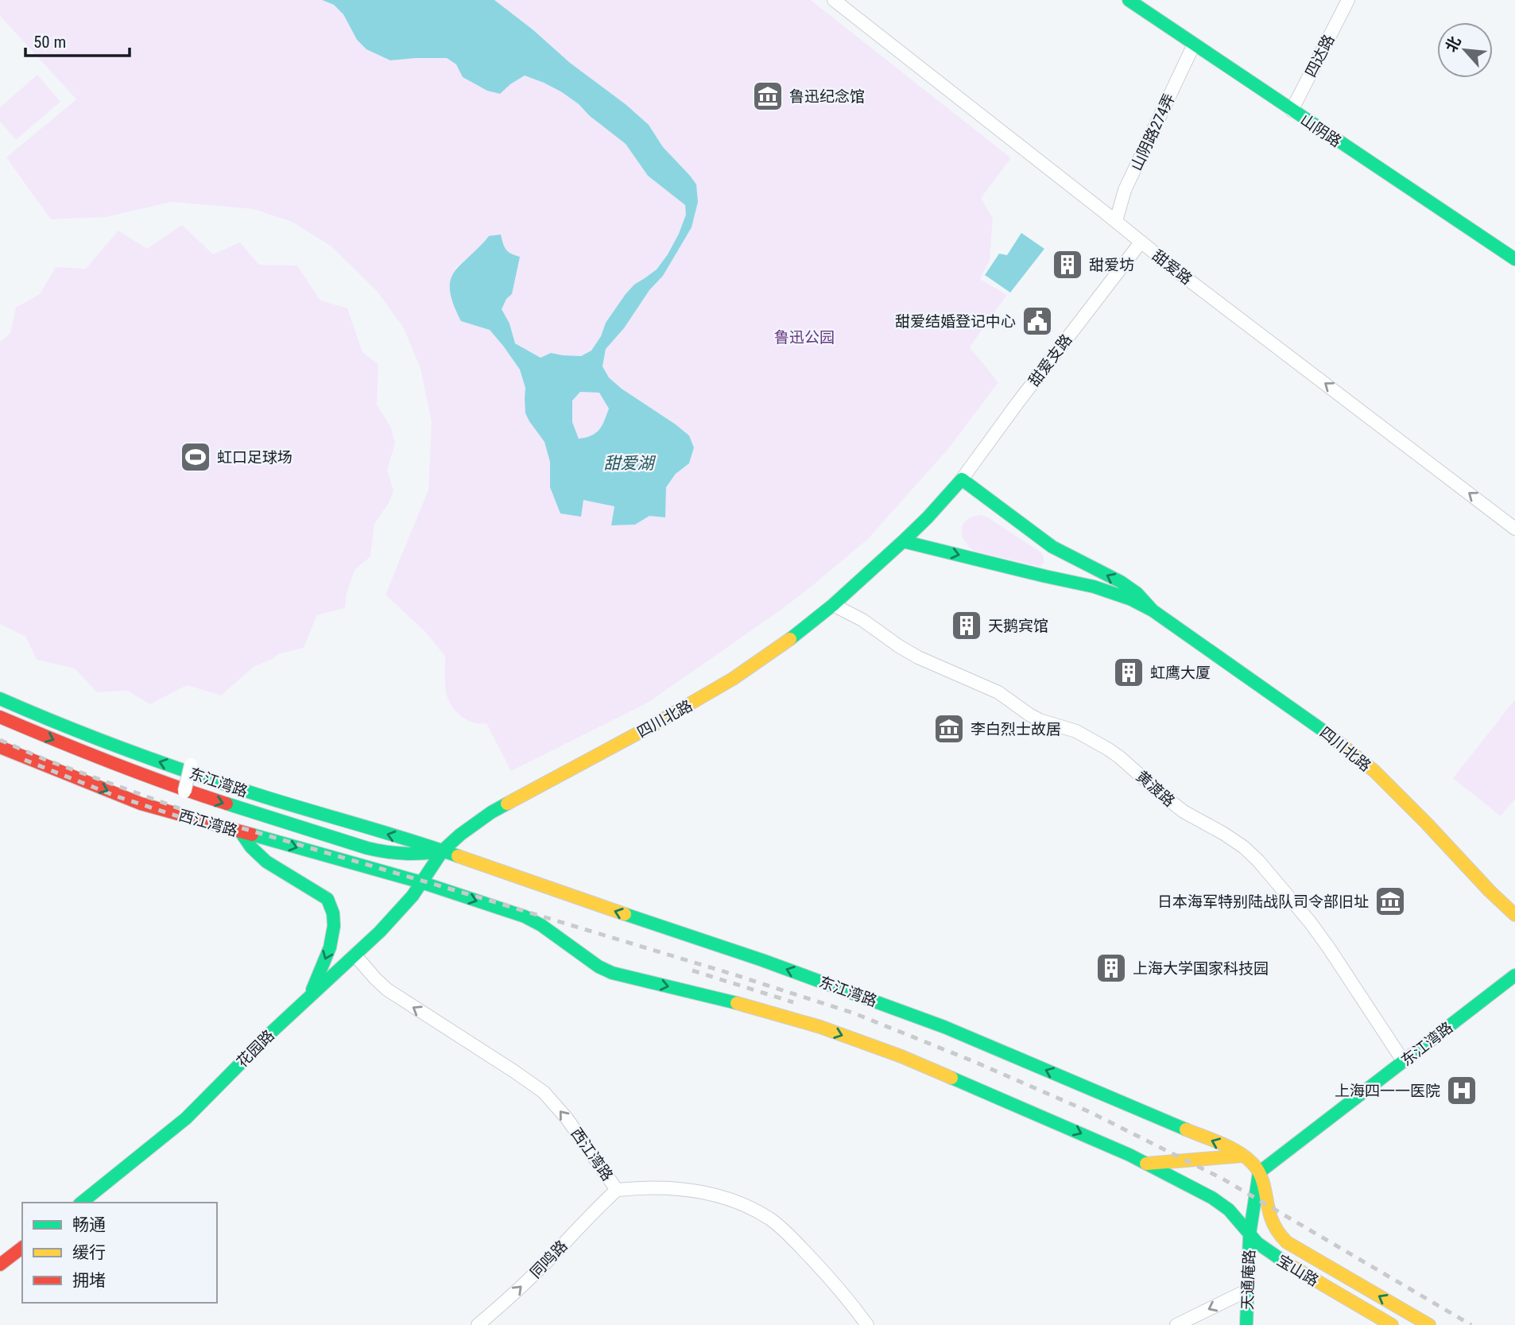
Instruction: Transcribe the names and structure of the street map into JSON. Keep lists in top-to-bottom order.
{
  "streets": {
    "main road": [
      "山阴路",
      "四川北路",
      "东江湾路",
      "西江湾路",
      "花园路",
      "宝山路",
      "天通庵路"
    ],
    "street": [
      "四达路",
      "山阴路274弄",
      "甜爱路",
      "甜爱支路",
      "黄渡路",
      "同鸣路"
    ]
  },
  "crossings": [
    ["四达路", "山阴路"],
    ["山阴路", "山阴路274弄"],
    ["山阴路274弄", "甜爱路"],
    ["甜爱路", "甜爱支路"],
    ["甜爱支路", "四川北路"],
    ["四川北路", "东江湾路"],
    ["四川北路", "黄渡路"],
    ["四川北路", "西江湾路"],
    ["四川北路", "花园路"],
    ["东江湾路", "黄渡路"],
    ["东江湾路", "宝山路"],
    ["西江湾路", "花园路"],
    ["西江湾路", "同鸣路"],
    ["宝山路", "天通庵路"]
  ],
  "one_way": ["甜爱路", "同鸣路"],
  "water": ["甜爱湖"],
  "parks": ["鲁迅公园"],
  "places": {
    "museum": ["鲁迅纪念馆", "李白烈士故居", "日本海军特别陆战队司令部旧址"],
    "building": [
      "甜爱坊",
      "天鹅宾馆",
      "虹鹰大厦",
      "上海大学国家科技园"
    ],
    "public building": ["甜爱结婚登记中心"],
    "sports": ["虹口足球场"],
    "hospital": ["上海四一一医院"]
  },
  "legend": ["畅通", "缓行", "拥堵"],
  "scale_bar": "50 m",
  "north": "top left"
}
